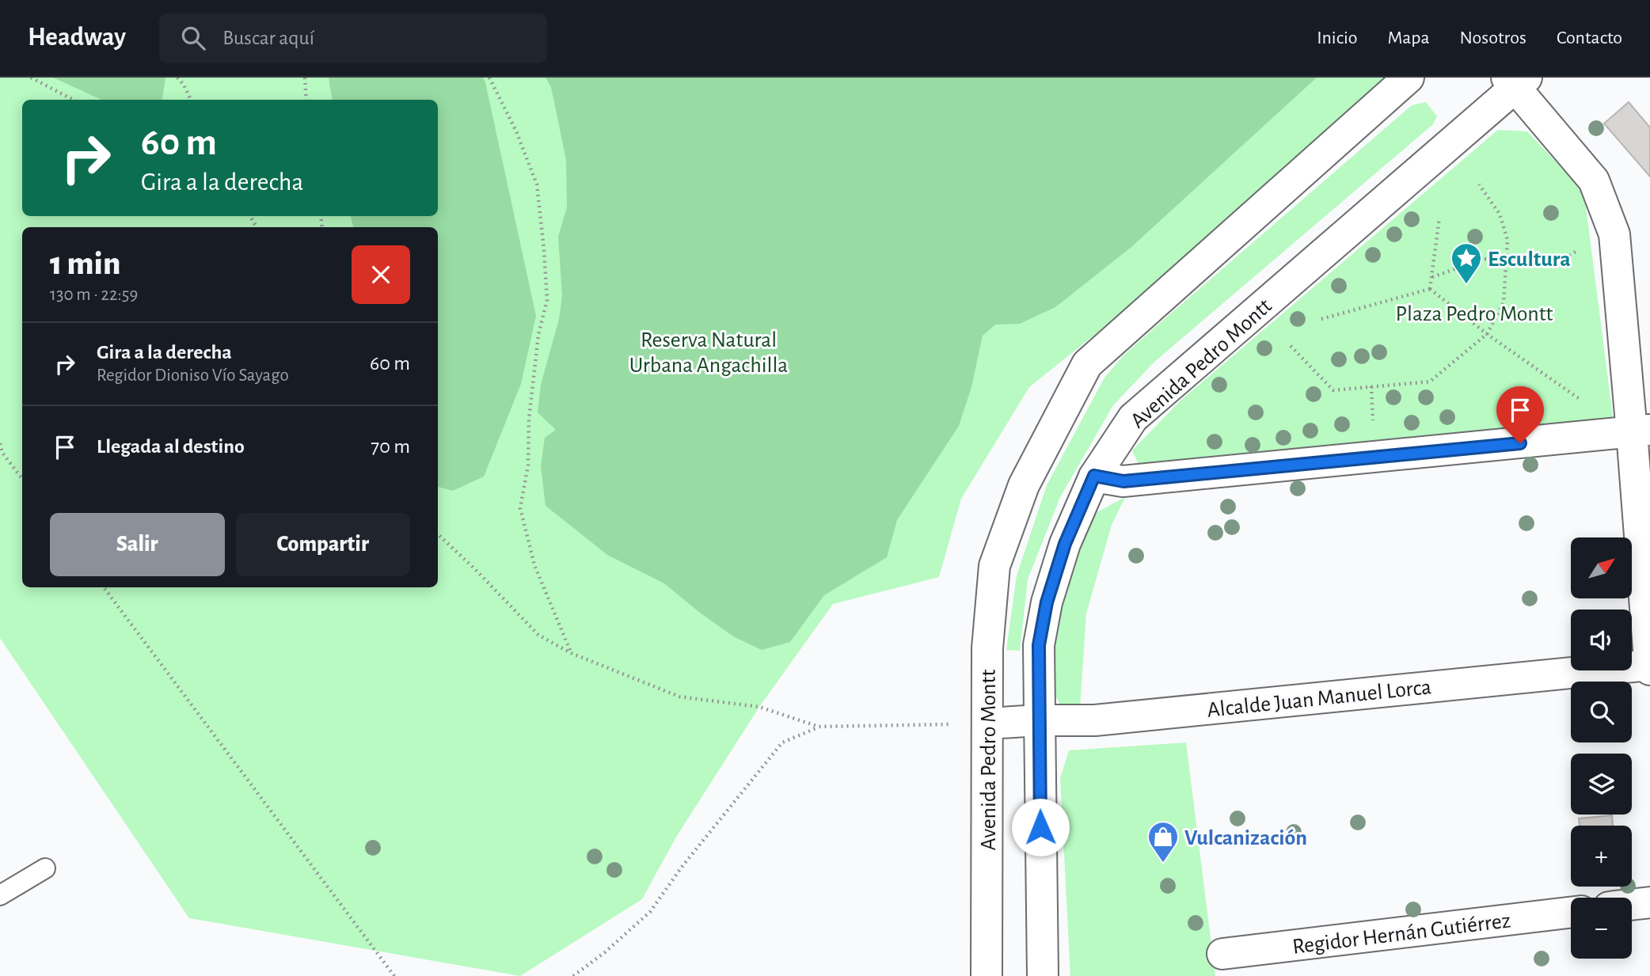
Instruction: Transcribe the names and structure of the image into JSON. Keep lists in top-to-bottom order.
{
  "streets": {
    "street": ["Avenida Pedro Montt", "Alcalde Juan Manuel Lorca", "Regidor Hernán Gutiérrez"]
  },
  "crossings": [
    ["Avenida Pedro Montt", "Alcalde Juan Manuel Lorca"]
  ],
  "parks": ["Plaza Pedro Montt", "Reserva Natural Urbana Angachilla"],
  "places": {
    "place": ["Escultura"],
    "shop": ["Vulcanización"]
  },
  "north": "top right",
  "page": {
    "header": "Headway",
    "search": "Buscar aquí",
    "nav": [
      "Inicio",
      "Mapa",
      "Nosotros",
      "Contacto"
    ],
    "turn": ["60 m", "Gira a la derecha"],
    "heading": ["1 min", "130 m · 22:59"],
    "list": [
      {
        "name": "Gira a la derecha",
        "note": "Regidor Dioniso Vío Sayago",
        "value": "60 m"
      },
      {
        "name": "Llegada al destino",
        "value": "70 m"
      }
    ],
    "buttons": ["Salir", "Compartir"],
    "map_buttons": ["+", "−"]
  }
}
